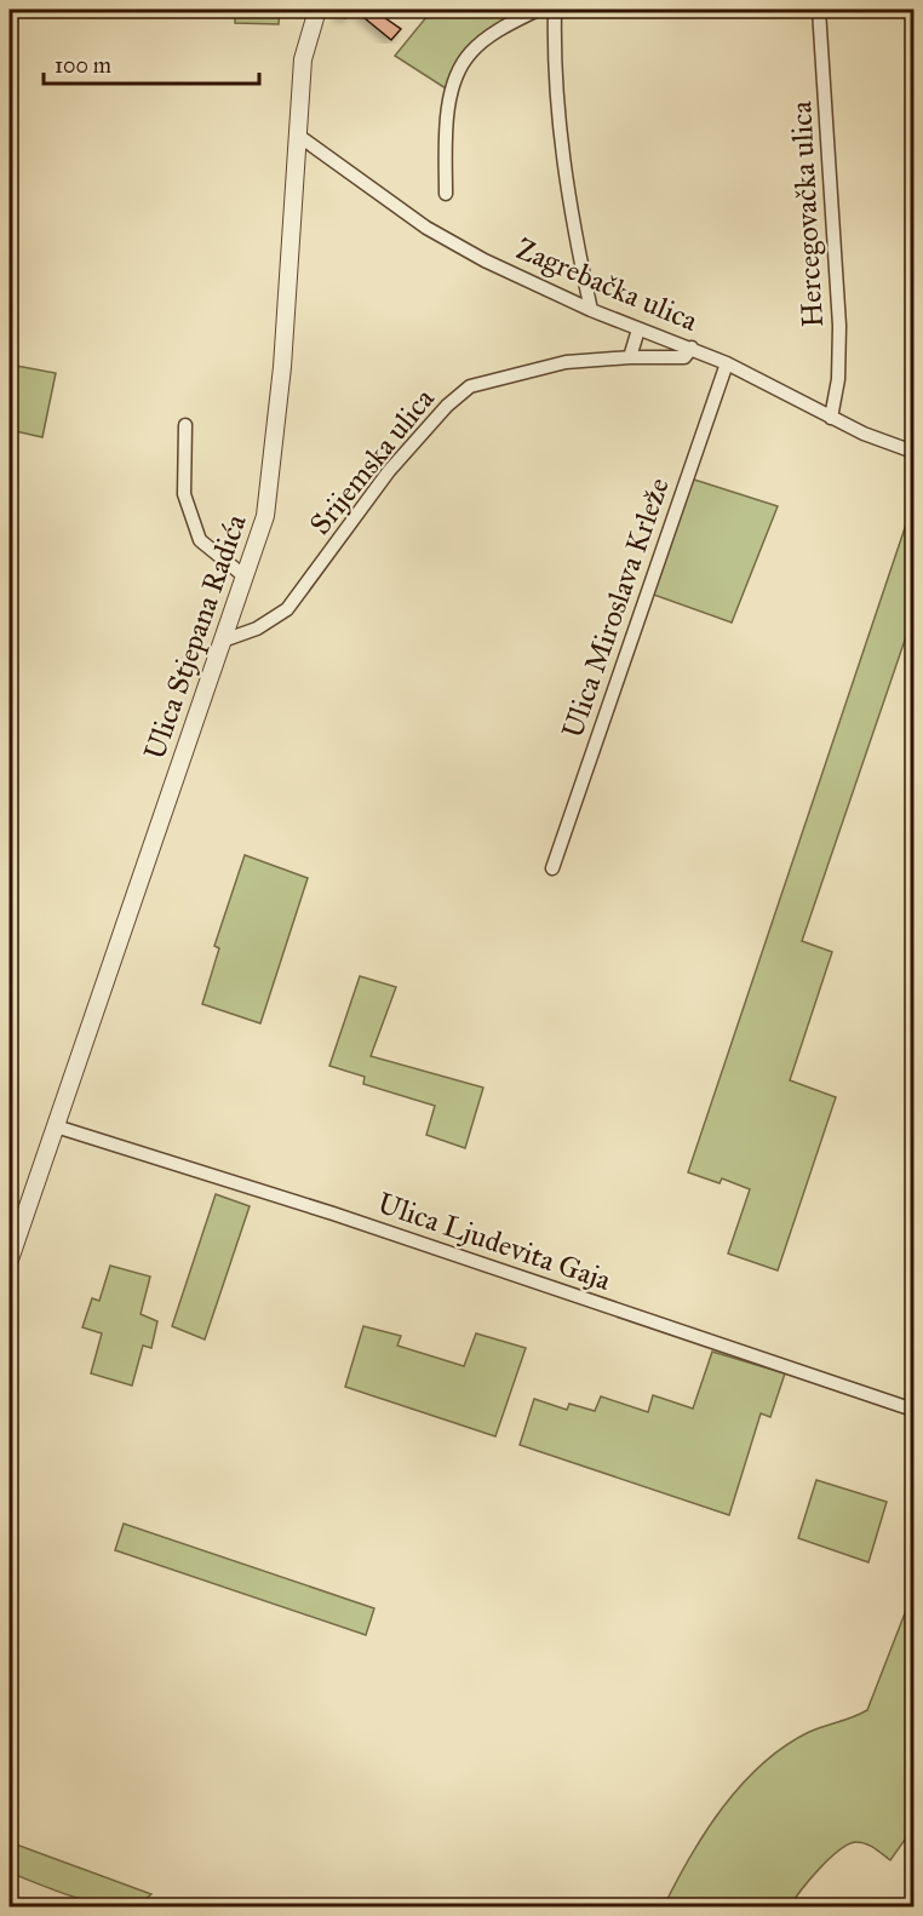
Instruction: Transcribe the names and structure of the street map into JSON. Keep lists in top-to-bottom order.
{
  "streets": {
    "street": [
      "Hercegovačka ulica",
      "Zagrebačka ulica",
      "Srijemska ulica",
      "Ulica Miroslava Krleže",
      "Ulica Stjepana Radića",
      "Ulica Ljudevita Gaja"
    ]
  },
  "crossings": [
    ["Hercegovačka ulica", "Zagrebačka ulica"],
    ["Zagrebačka ulica", "Srijemska ulica"],
    ["Zagrebačka ulica", "Ulica Miroslava Krleže"],
    ["Zagrebačka ulica", "Ulica Stjepana Radića"],
    ["Srijemska ulica", "Ulica Stjepana Radića"],
    ["Ulica Stjepana Radića", "Ulica Ljudevita Gaja"]
  ],
  "scale_bar": "100 m"
}
